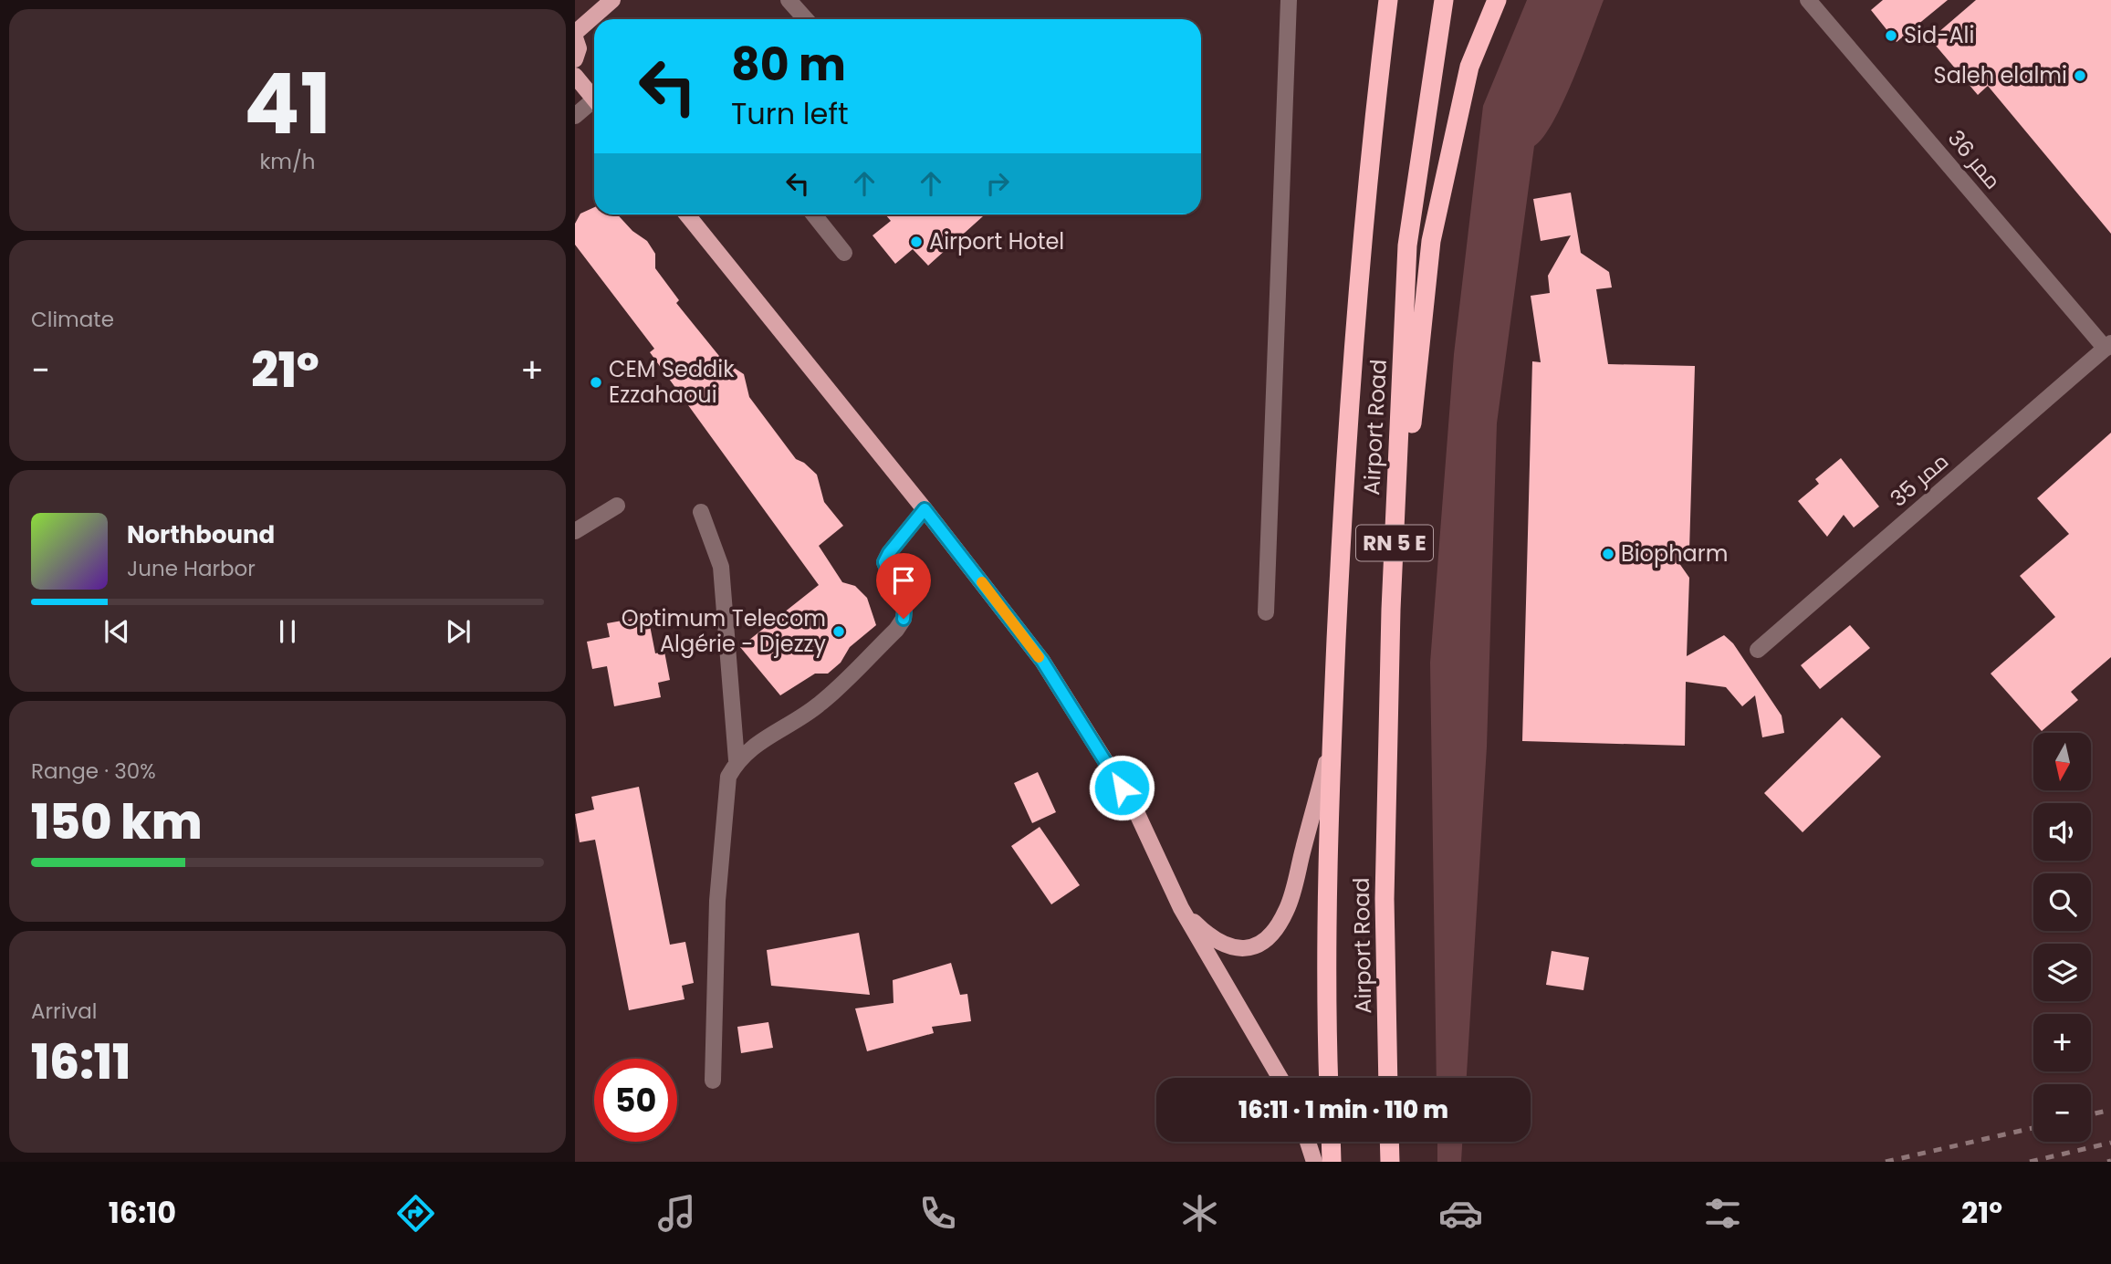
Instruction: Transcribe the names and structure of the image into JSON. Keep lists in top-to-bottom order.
{
  "streets": {
    "highway": ["Airport Road", "RN 5 E"],
    "lane": ["ممر 36", "ممر 35"]
  },
  "crossings": [
    ["ممر 36", "ممر 35"]
  ],
  "places": [
    "Sid-Ali",
    "Saleh elalmi",
    "Airport Hotel",
    "CEM Seddik Ezzahaoui",
    "Biopharm",
    "Optimum Telecom Algérie - Djezzy"
  ],
  "north": "bottom",
  "page": {
    "tile": [
      ["41", "km/h"],
      "Climate",
      ["Range · 30%", "150 km"],
      ["Arrival", "16:11"]
    ],
    "turn": ["80 m", "Turn left"],
    "heat": ["−", "21°", "+"],
    "song": ["Northbound", "June Harbor"],
    "map_buttons": ["+", "−"],
    "limit": "50",
    "trip": "16:11 · 1 min · 110 m",
    "tabs": ["16:10", "21°"]
  }
}
